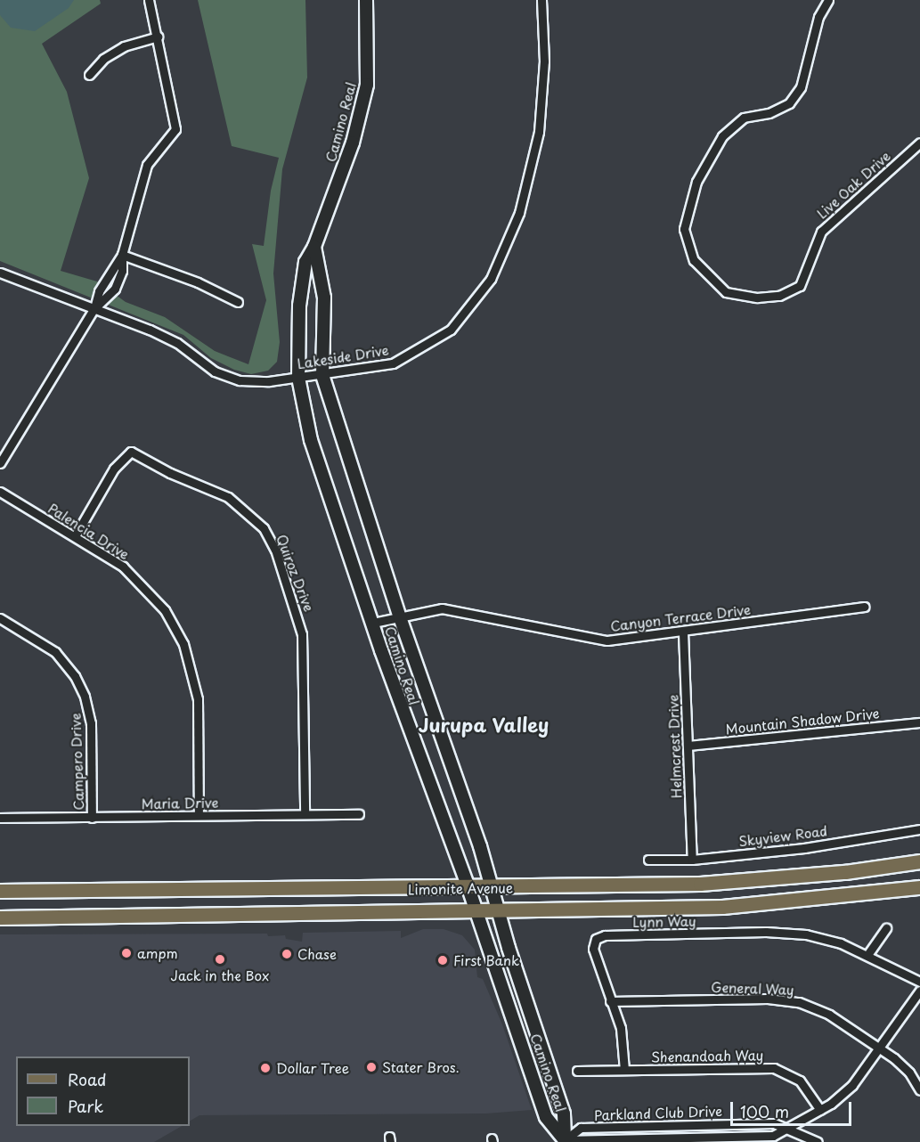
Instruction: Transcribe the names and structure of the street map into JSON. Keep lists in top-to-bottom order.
{
  "streets": {
    "main road": ["Camino Real", "Limonite Avenue"],
    "street": [
      "Live Oak Drive",
      "Lakeside Drive",
      "Palencia Drive",
      "Quiroz Drive",
      "Canyon Terrace Drive",
      "Mountain Shadow Drive",
      "Helmcrest Drive",
      "Campero Drive",
      "Maria Drive",
      "Skyview Road",
      "Lynn Way",
      "General Way",
      "Shenandoah Way",
      "Parkland Club Drive"
    ]
  },
  "crossings": [
    ["Camino Real", "Lakeside Drive"],
    ["Camino Real", "Canyon Terrace Drive"],
    ["Camino Real", "Limonite Avenue"],
    ["Camino Real", "Parkland Club Drive"],
    ["Palencia Drive", "Quiroz Drive"],
    ["Palencia Drive", "Maria Drive"],
    ["Quiroz Drive", "Maria Drive"],
    ["Canyon Terrace Drive", "Helmcrest Drive"],
    ["Mountain Shadow Drive", "Helmcrest Drive"],
    ["Helmcrest Drive", "Skyview Road"],
    ["Campero Drive", "Maria Drive"],
    ["Lynn Way", "General Way"],
    ["Lynn Way", "Shenandoah Way"]
  ],
  "districts": ["Jurupa Valley"],
  "places": [
    "ampm",
    "Chase",
    "Jack in the Box",
    "First Bank",
    "Stater Bros.",
    "Dollar Tree"
  ],
  "legend": ["Road", "Park"],
  "scale_bar": "100 m"
}
